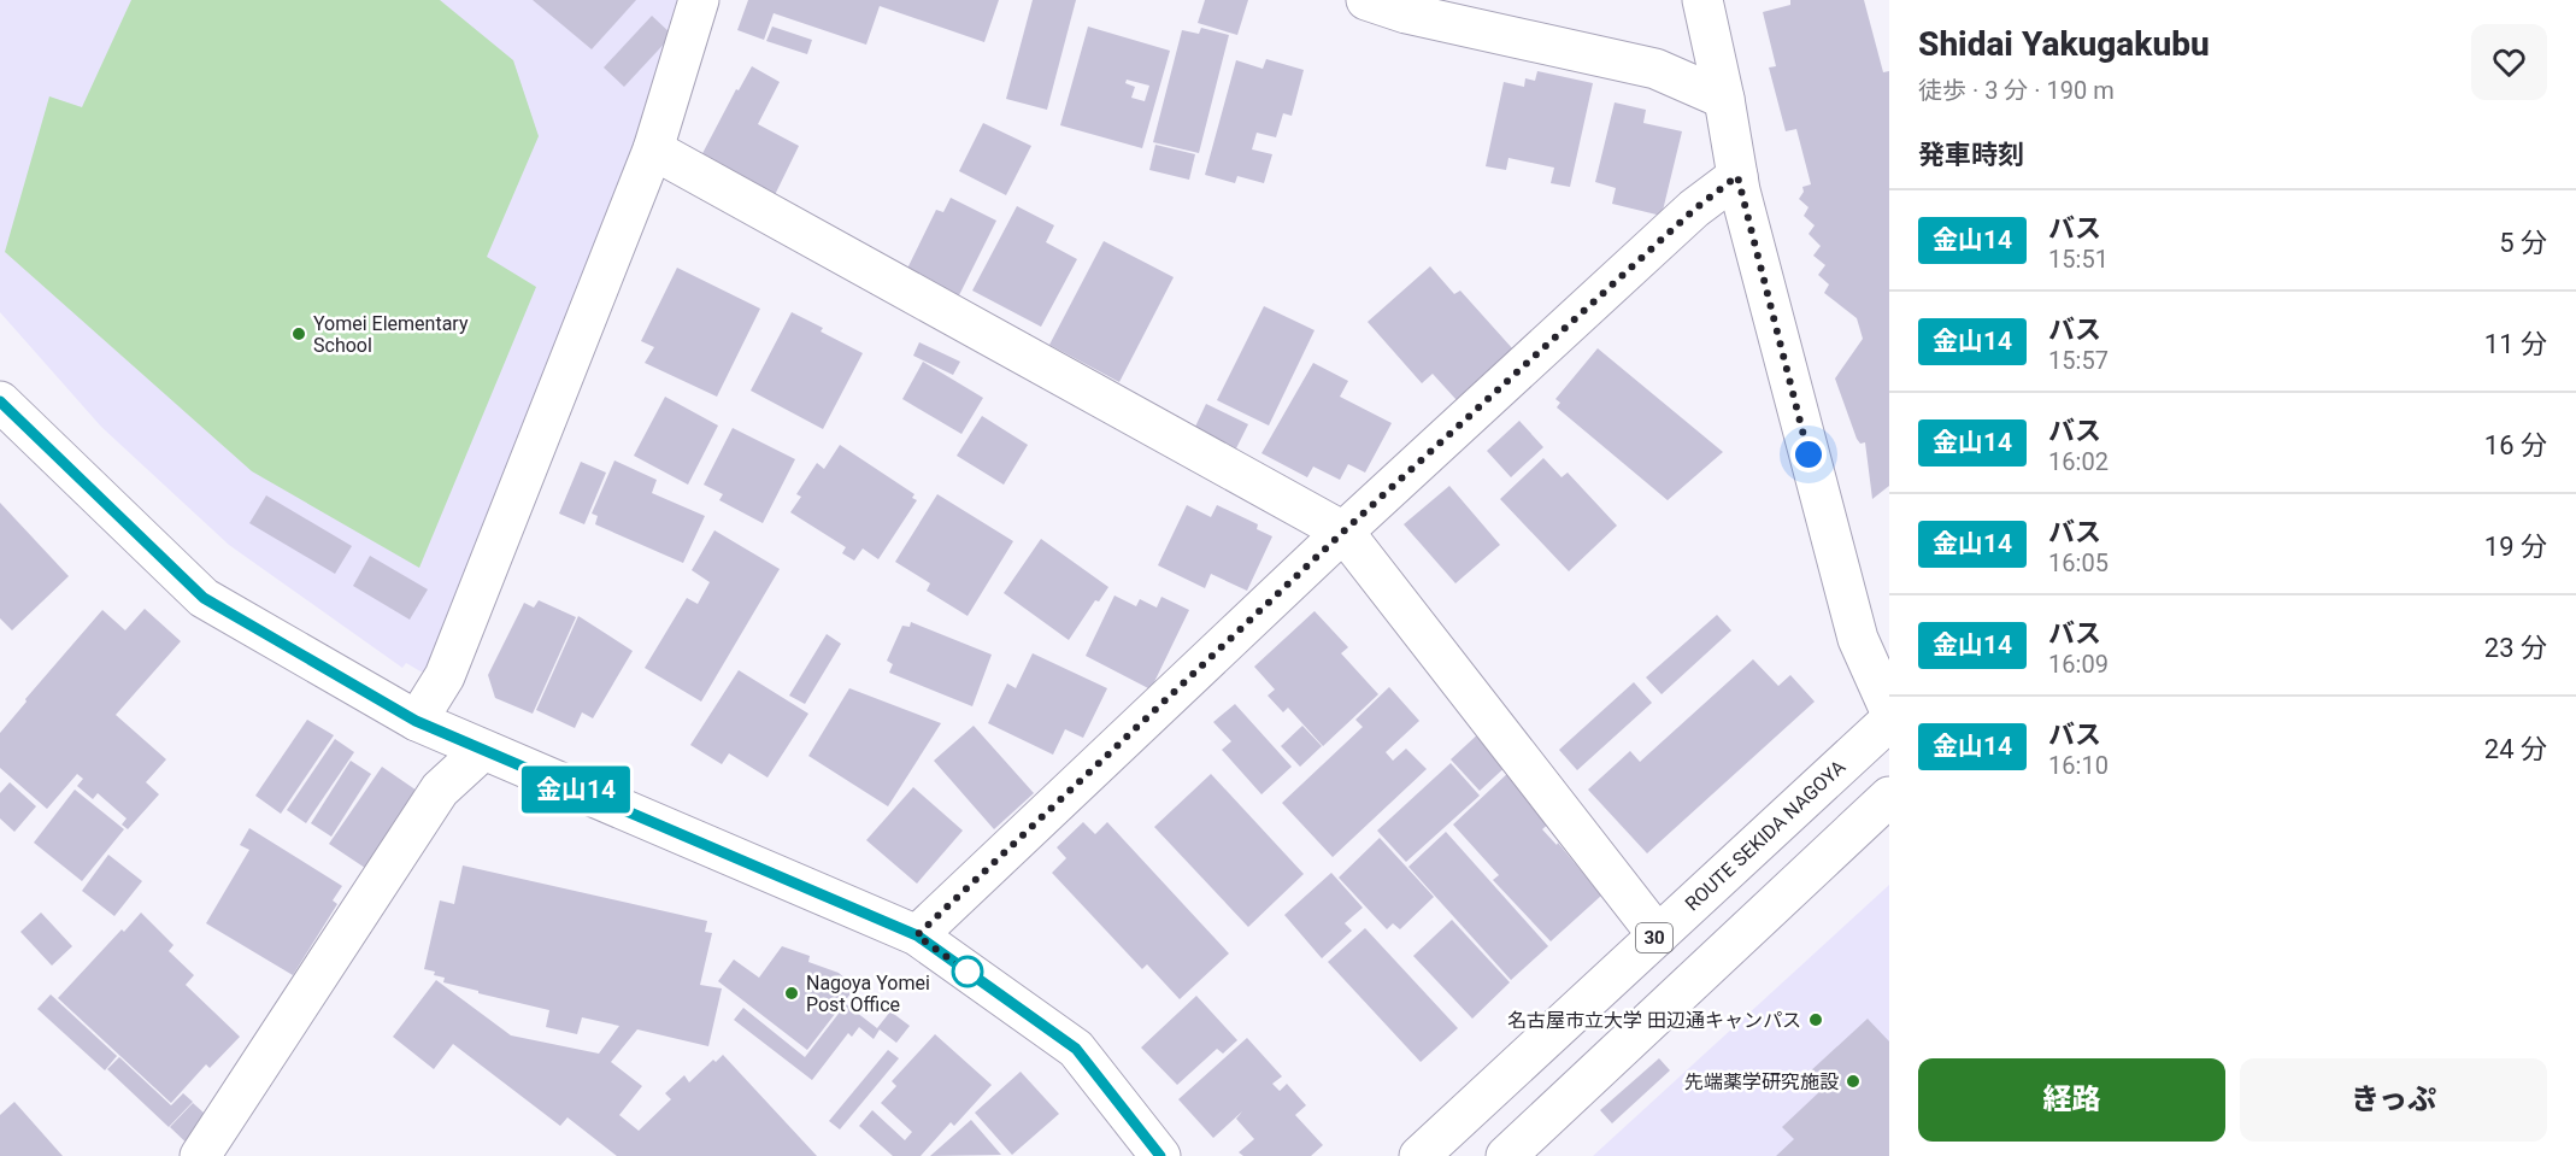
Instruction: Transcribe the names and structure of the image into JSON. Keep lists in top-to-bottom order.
{
  "streets": {
    "street": ["ROUTE SEKIDA NAGOYA", "30"]
  },
  "places": [
    "Yomei Elementary School",
    "Nagoya Yomei Post Office",
    "名古屋市立大学 田辺通キャンパス",
    "先端薬学研究施設"
  ],
  "lines": ["bus line 金山14"],
  "page": {
    "on_map": "金山14",
    "heading": [
      ["Shidai Yakugakubu", "徒歩 · 3 分 · 190 m"],
      "発車時刻"
    ],
    "list": [
      {
        "mark": "金山14",
        "name": "バス",
        "note": "15:51",
        "value": "5 分"
      },
      {
        "mark": "金山14",
        "name": "バス",
        "note": "15:57",
        "value": "11 分"
      },
      {
        "mark": "金山14",
        "name": "バス",
        "note": "16:02",
        "value": "16 分"
      },
      {
        "mark": "金山14",
        "name": "バス",
        "note": "16:05",
        "value": "19 分"
      },
      {
        "mark": "金山14",
        "name": "バス",
        "note": "16:09",
        "value": "23 分"
      },
      {
        "mark": "金山14",
        "name": "バス",
        "note": "16:10",
        "value": "24 分"
      }
    ],
    "buttons": ["経路", "きっぷ"]
  }
}
